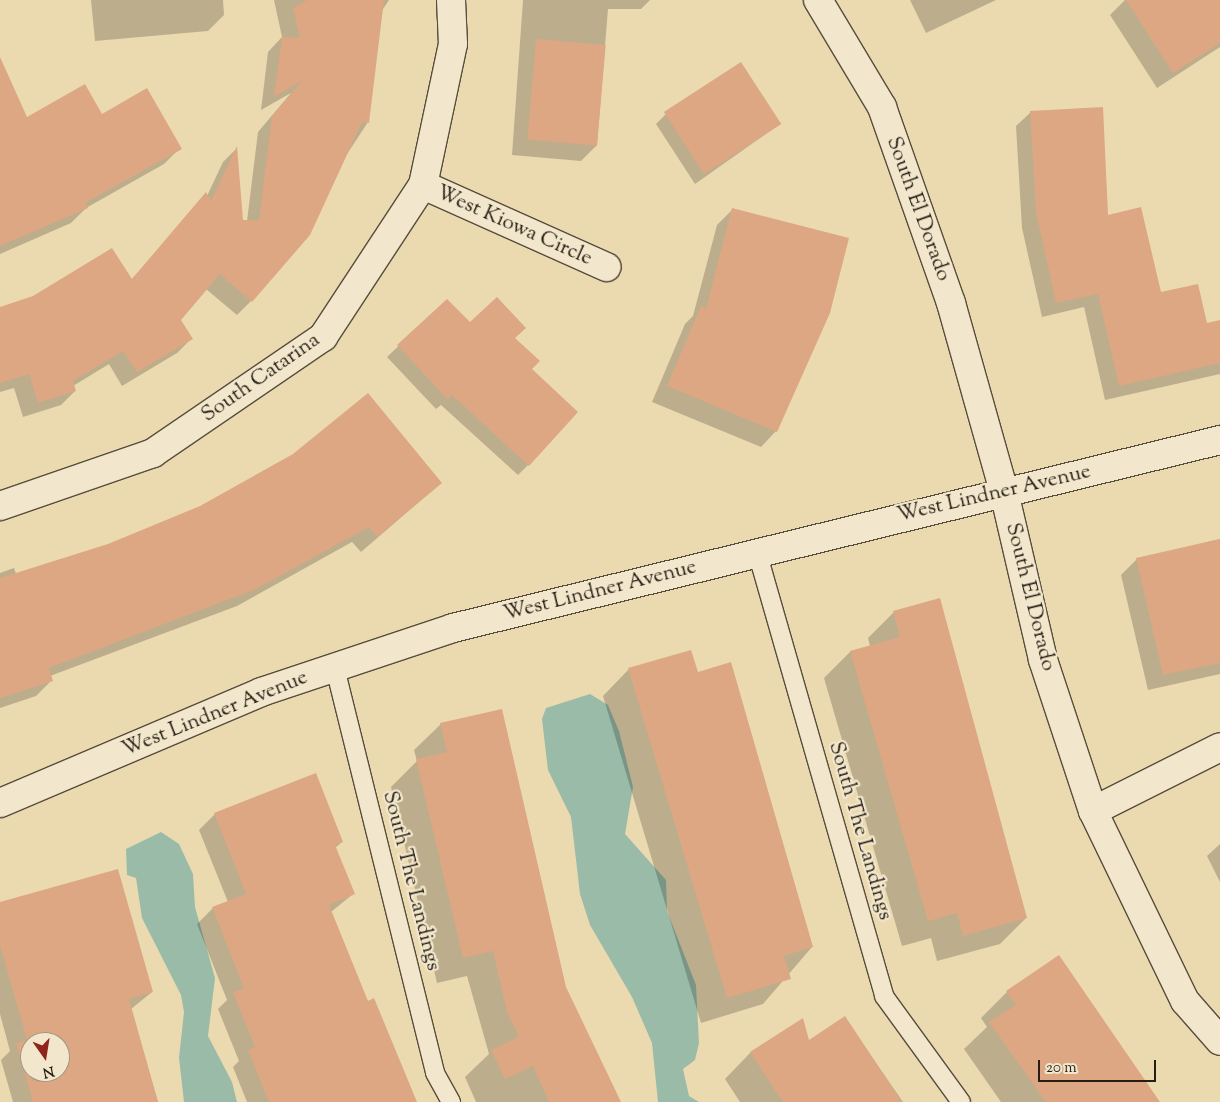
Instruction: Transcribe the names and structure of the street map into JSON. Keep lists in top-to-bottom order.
{
  "streets": {
    "street": [
      "South El Dorado",
      "West Kiowa Circle",
      "South Catarina",
      "West Lindner Avenue"
    ],
    "lane": ["South The Landings"]
  },
  "crossings": [
    ["South El Dorado", "West Lindner Avenue"],
    ["West Kiowa Circle", "South Catarina"],
    ["West Lindner Avenue", "South The Landings"]
  ],
  "scale_bar": "20 m",
  "north": "bottom"
}
